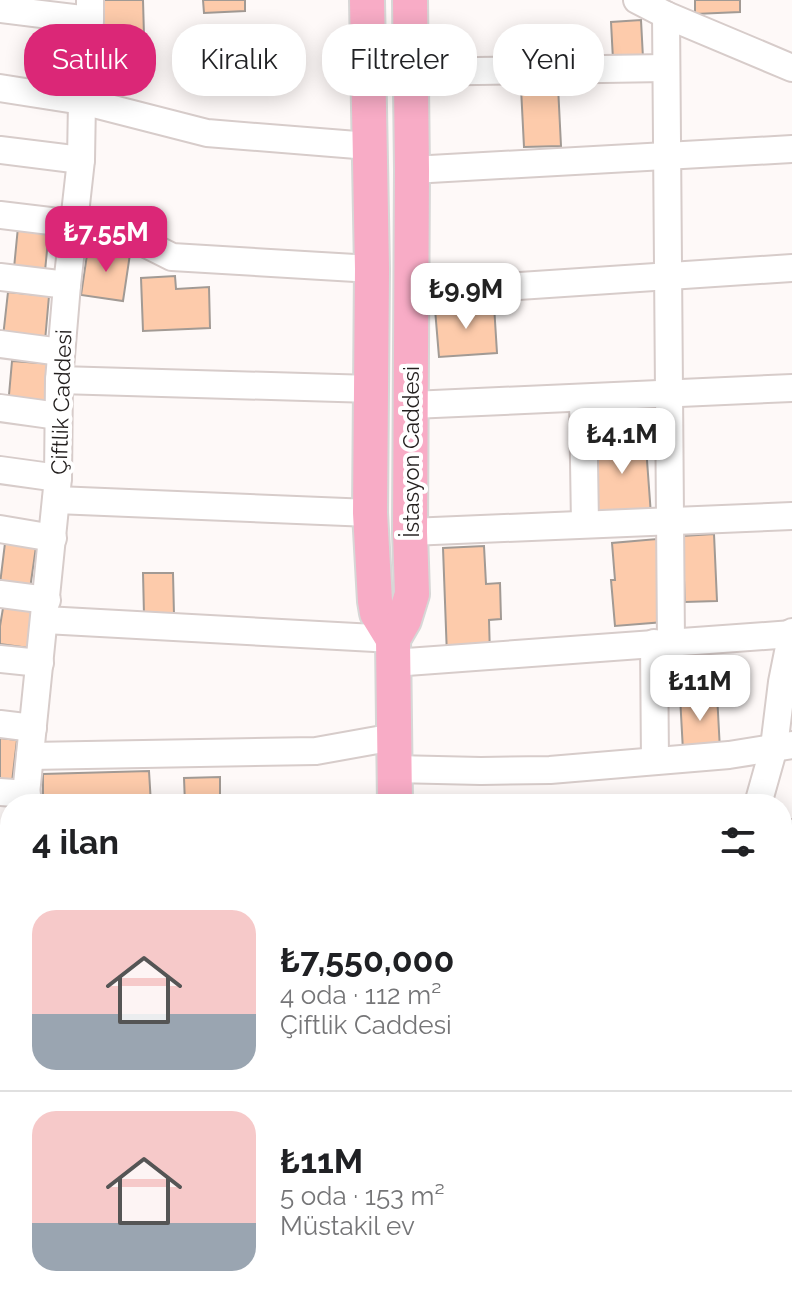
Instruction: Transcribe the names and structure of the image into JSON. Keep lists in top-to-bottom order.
{
  "streets": {
    "main road": ["İstasyon Caddesi"],
    "street": ["Çiftlik Caddesi"]
  },
  "page": {
    "chip": [
      "Satılık",
      "Kiralık",
      "Filtreler",
      "Yeni"
    ],
    "price": [
      "₺7.55M",
      "₺9.9M",
      "₺4.1M",
      "₺11M"
    ],
    "heading": "4 ilan",
    "list": [
      {
        "name": "₺7,550,000",
        "note": "4 oda · 112 m² · Çiftlik Caddesi"
      },
      {
        "name": "₺11M",
        "note": "5 oda · 153 m² · Müstakil ev"
      }
    ]
  }
}
